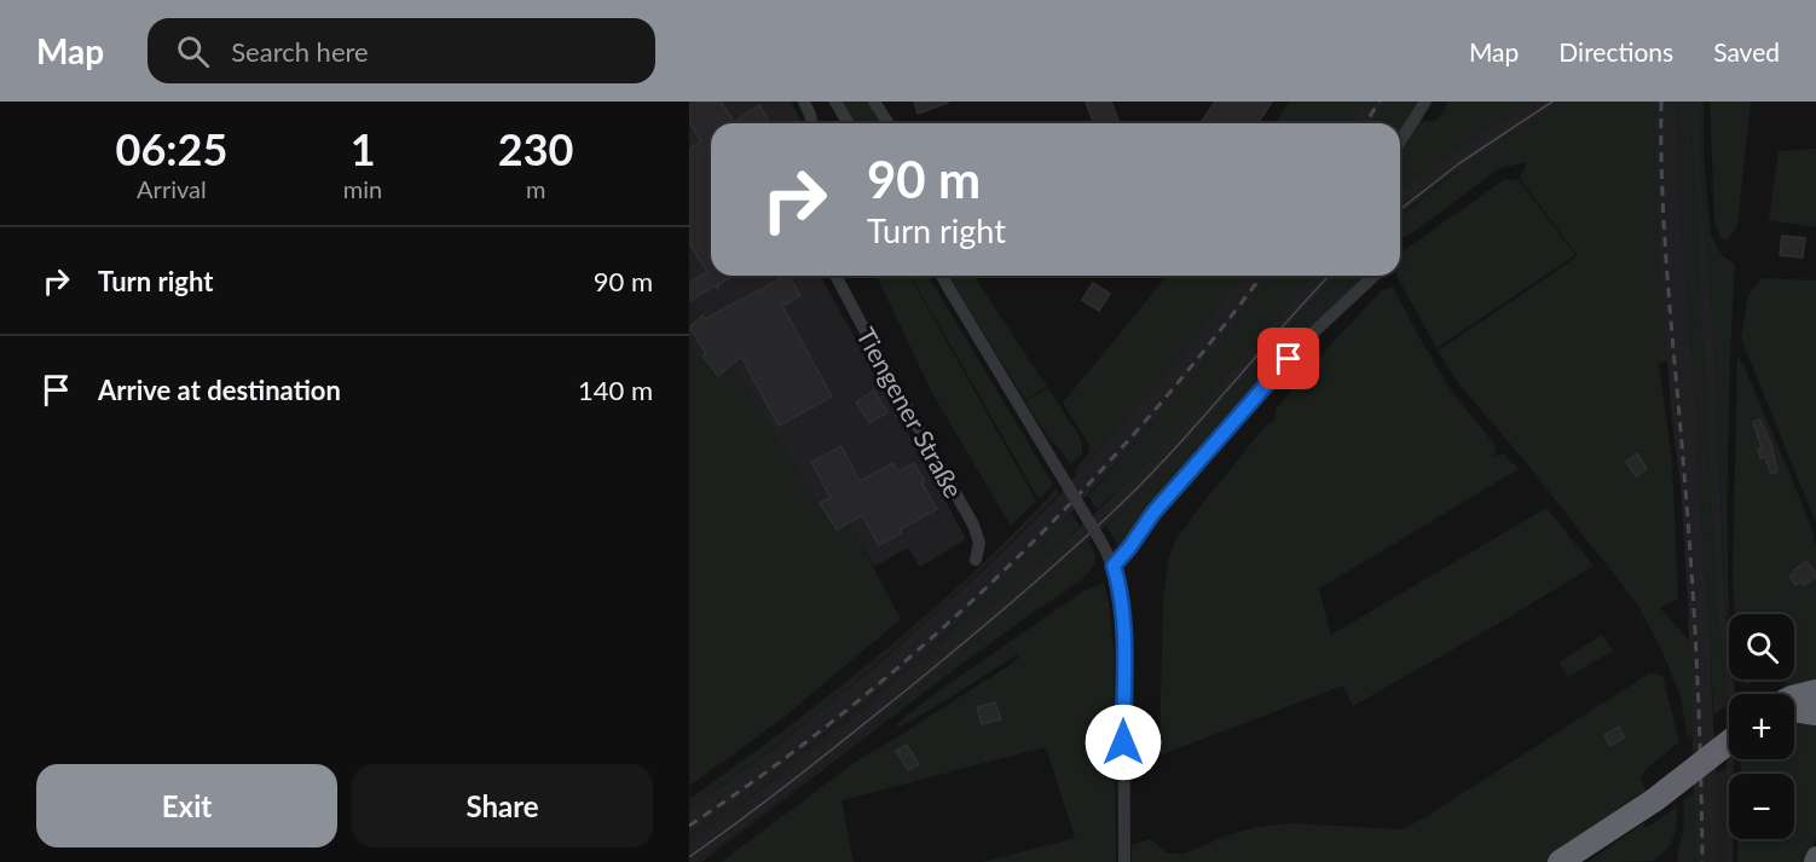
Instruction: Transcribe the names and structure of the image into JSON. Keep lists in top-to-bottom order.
{
  "streets": {
    "street": ["Tiengener Straße"]
  },
  "page": {
    "header": "Map",
    "search": "Search here",
    "nav": ["Map", "Directions", "Saved"],
    "eta": [
      "06:25",
      "Arrival",
      "1",
      "min",
      "230",
      "m"
    ],
    "turn": ["90 m", "Turn right"],
    "list": [
      {
        "name": "Turn right",
        "value": "90 m"
      },
      {
        "name": "Arrive at destination",
        "value": "140 m"
      }
    ],
    "map_buttons": ["+", "−"],
    "buttons": ["Exit", "Share"]
  }
}
